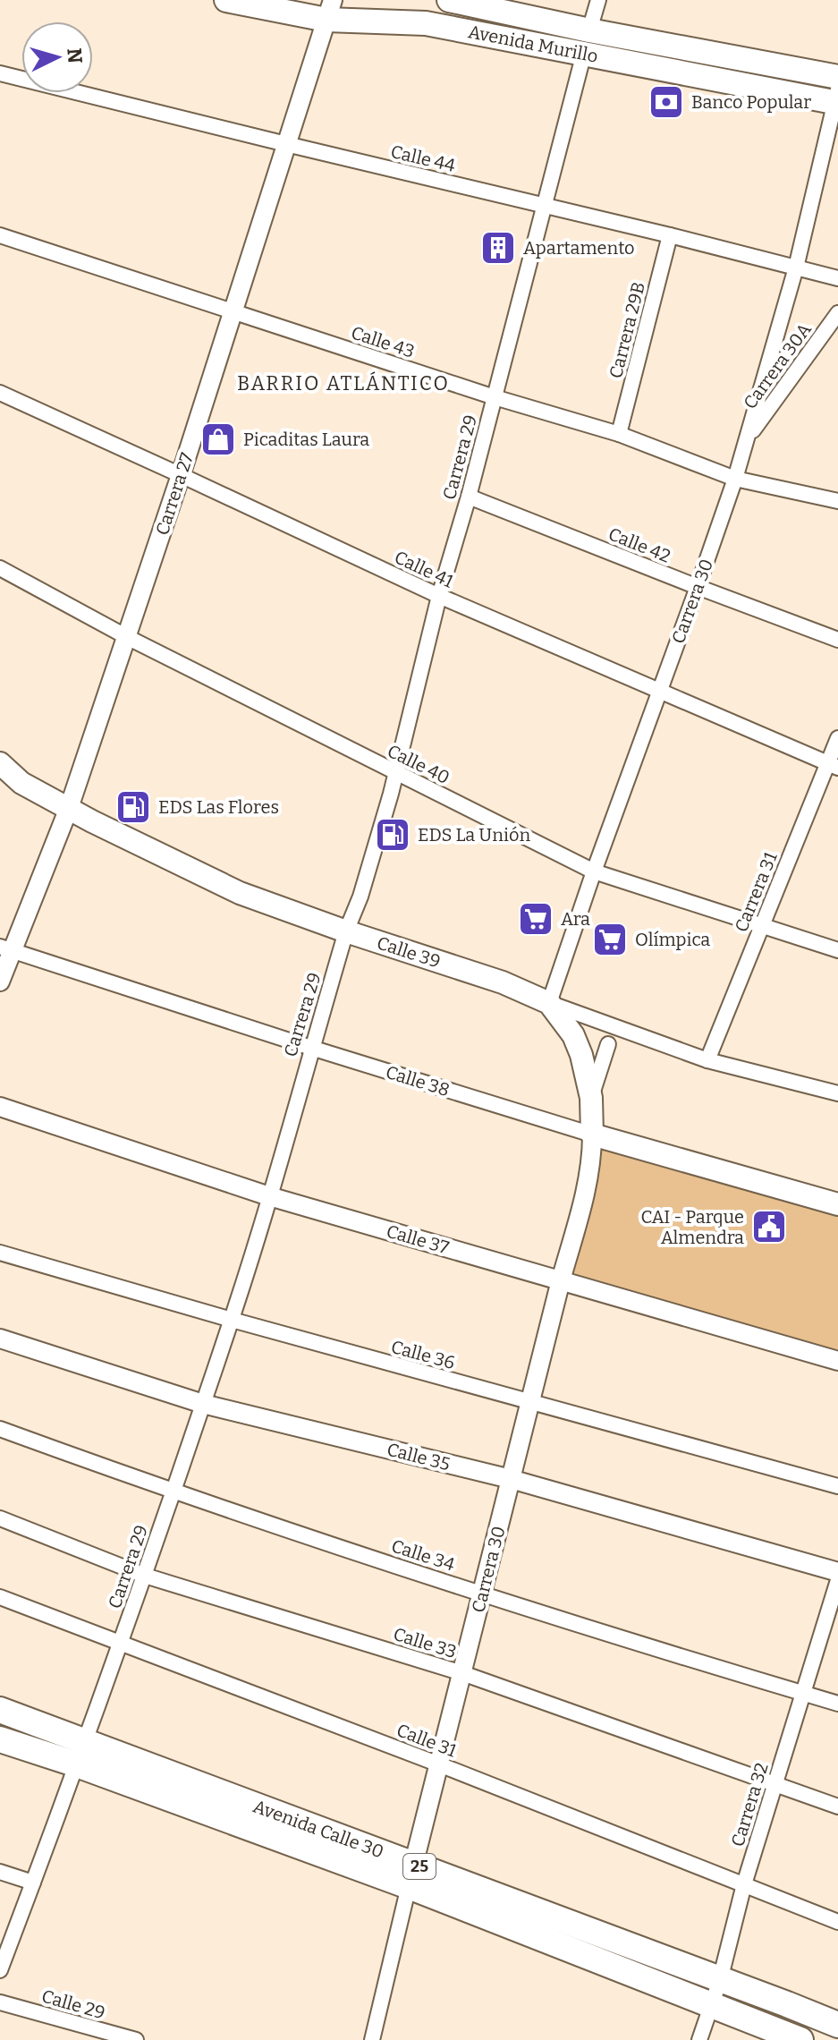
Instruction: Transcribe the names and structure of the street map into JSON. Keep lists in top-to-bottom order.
{
  "streets": {
    "highway": ["Avenida Calle 30", "25"],
    "main road": [
      "Avenida Murillo",
      "Carrera 30",
      "Calle 39",
      "Calle 38"
    ],
    "street": [
      "Calle 44",
      "Carrera 29B",
      "Calle 43",
      "Carrera 30A",
      "Carrera 29",
      "Carrera 27",
      "Calle 42",
      "Calle 41",
      "Calle 40",
      "Carrera 31",
      "Calle 37",
      "Calle 36",
      "Calle 35",
      "Calle 34",
      "Calle 33",
      "Calle 31",
      "Carrera 32",
      "Calle 29"
    ]
  },
  "crossings": [
    ["Avenida Murillo", "Carrera 29"],
    ["Avenida Murillo", "Carrera 27"],
    ["Avenida Murillo", "Carrera 30"],
    ["Calle 44", "Carrera 29B"],
    ["Calle 44", "Carrera 29"],
    ["Calle 44", "Carrera 27"],
    ["Calle 44", "Carrera 30"],
    ["Carrera 29B", "Calle 43"],
    ["Calle 43", "Carrera 29"],
    ["Calle 43", "Carrera 27"],
    ["Calle 43", "Carrera 30"],
    ["Carrera 30A", "Carrera 30"],
    ["Carrera 29", "Calle 42"],
    ["Carrera 29", "Calle 41"],
    ["Carrera 29", "Calle 40"],
    ["Carrera 29", "Calle 39"],
    ["Carrera 29", "Calle 38"],
    ["Carrera 29", "Calle 37"],
    ["Carrera 29", "Calle 36"],
    ["Carrera 29", "Calle 35"],
    ["Carrera 29", "Calle 34"],
    ["Carrera 29", "Calle 33"],
    ["Carrera 29", "Calle 31"],
    ["Carrera 29", "Avenida Calle 30"],
    ["Carrera 27", "Calle 41"],
    ["Carrera 27", "Calle 40"],
    ["Carrera 27", "Calle 39"],
    ["Carrera 27", "Calle 38"],
    ["Calle 42", "Carrera 30"],
    ["Calle 41", "Carrera 30"],
    ["Calle 41", "Carrera 31"],
    ["Carrera 30", "Calle 40"],
    ["Carrera 30", "Calle 39"],
    ["Carrera 30", "Calle 38"],
    ["Carrera 30", "Calle 37"],
    ["Carrera 30", "Calle 36"],
    ["Carrera 30", "Calle 35"],
    ["Carrera 30", "Calle 34"],
    ["Carrera 30", "Calle 33"],
    ["Carrera 30", "Calle 31"],
    ["Carrera 30", "Avenida Calle 30"],
    ["Calle 40", "Carrera 31"],
    ["Carrera 31", "Calle 39"],
    ["Calle 34", "Carrera 32"],
    ["Calle 33", "Carrera 32"],
    ["Calle 31", "Carrera 32"],
    ["Carrera 32", "Avenida Calle 30"]
  ],
  "districts": ["BARRIO ATLÁNTICO"],
  "places": {
    "bank": ["Banco Popular"],
    "building": ["Apartamento"],
    "shop": ["Picaditas Laura"],
    "fuel station": ["EDS Las Flores", "EDS La Unión"],
    "supermarket": ["Ara", "Olímpica"],
    "public building": ["CAI - Parque Almendra"]
  },
  "north": "right"
}
